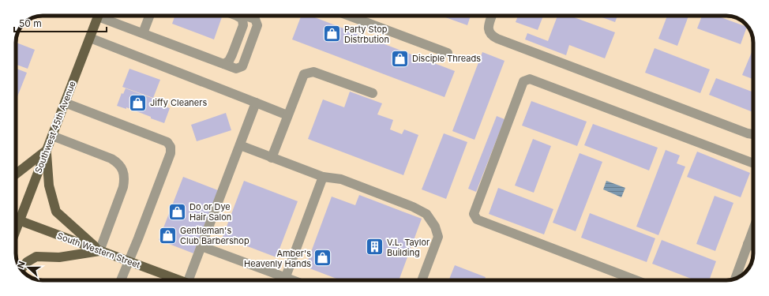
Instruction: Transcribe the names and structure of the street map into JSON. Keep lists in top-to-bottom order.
{
  "streets": {
    "main road": ["Southwest 45th Avenue", "South Western Street"]
  },
  "crossings": [
    ["Southwest 45th Avenue", "South Western Street"]
  ],
  "places": {
    "shop": [
      "Party Stop Distrbution",
      "Disciple Threads",
      "Jiffy Cleaners",
      "Do or Dye Hair Salon",
      "Gentleman's Club Barbershop",
      "Amber's Heavenly Hands"
    ],
    "building": ["V.L. Taylor Building"]
  },
  "scale_bar": "50 m",
  "north": "left"
}
